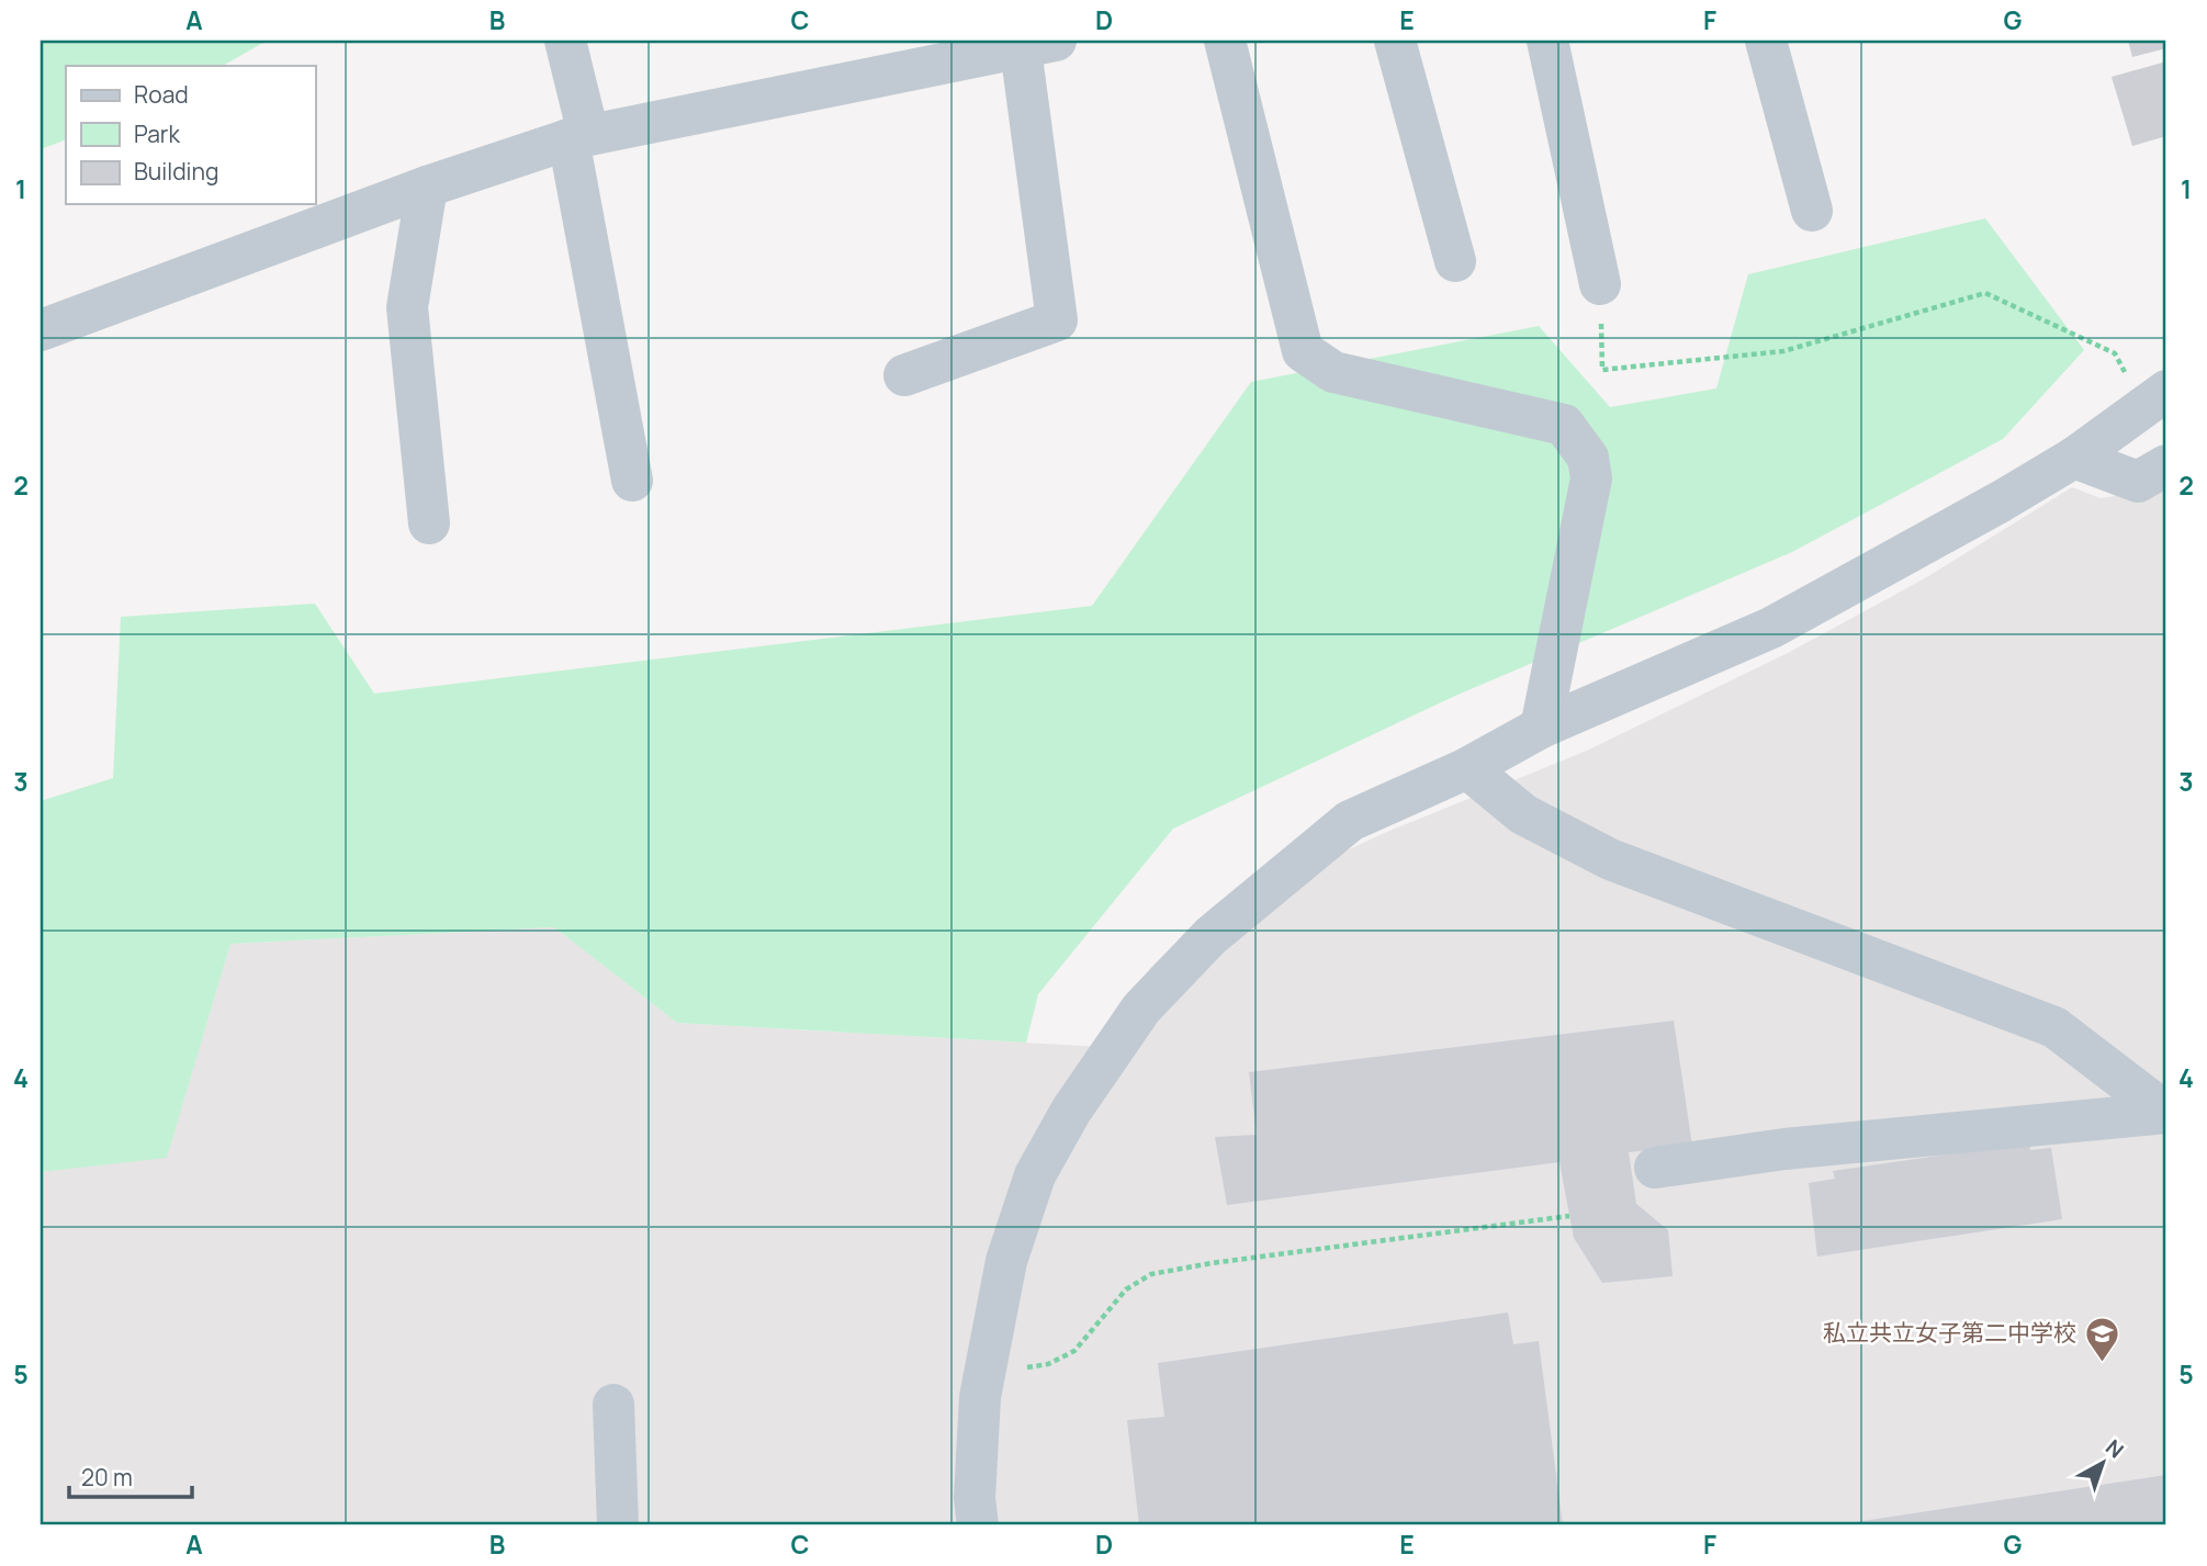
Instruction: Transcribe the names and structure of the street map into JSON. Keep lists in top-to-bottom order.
{
  "places": {
    "school or university": ["私立共立女子第二中学校"]
  },
  "legend": ["Road", "Park", "Building"],
  "scale_bar": "20 m",
  "north": "top right",
  "grid": {
    "columns": [
      "A",
      "B",
      "C",
      "D",
      "E",
      "F",
      "G"
    ],
    "rows": [
      "1",
      "2",
      "3",
      "4",
      "5"
    ]
  }
}
